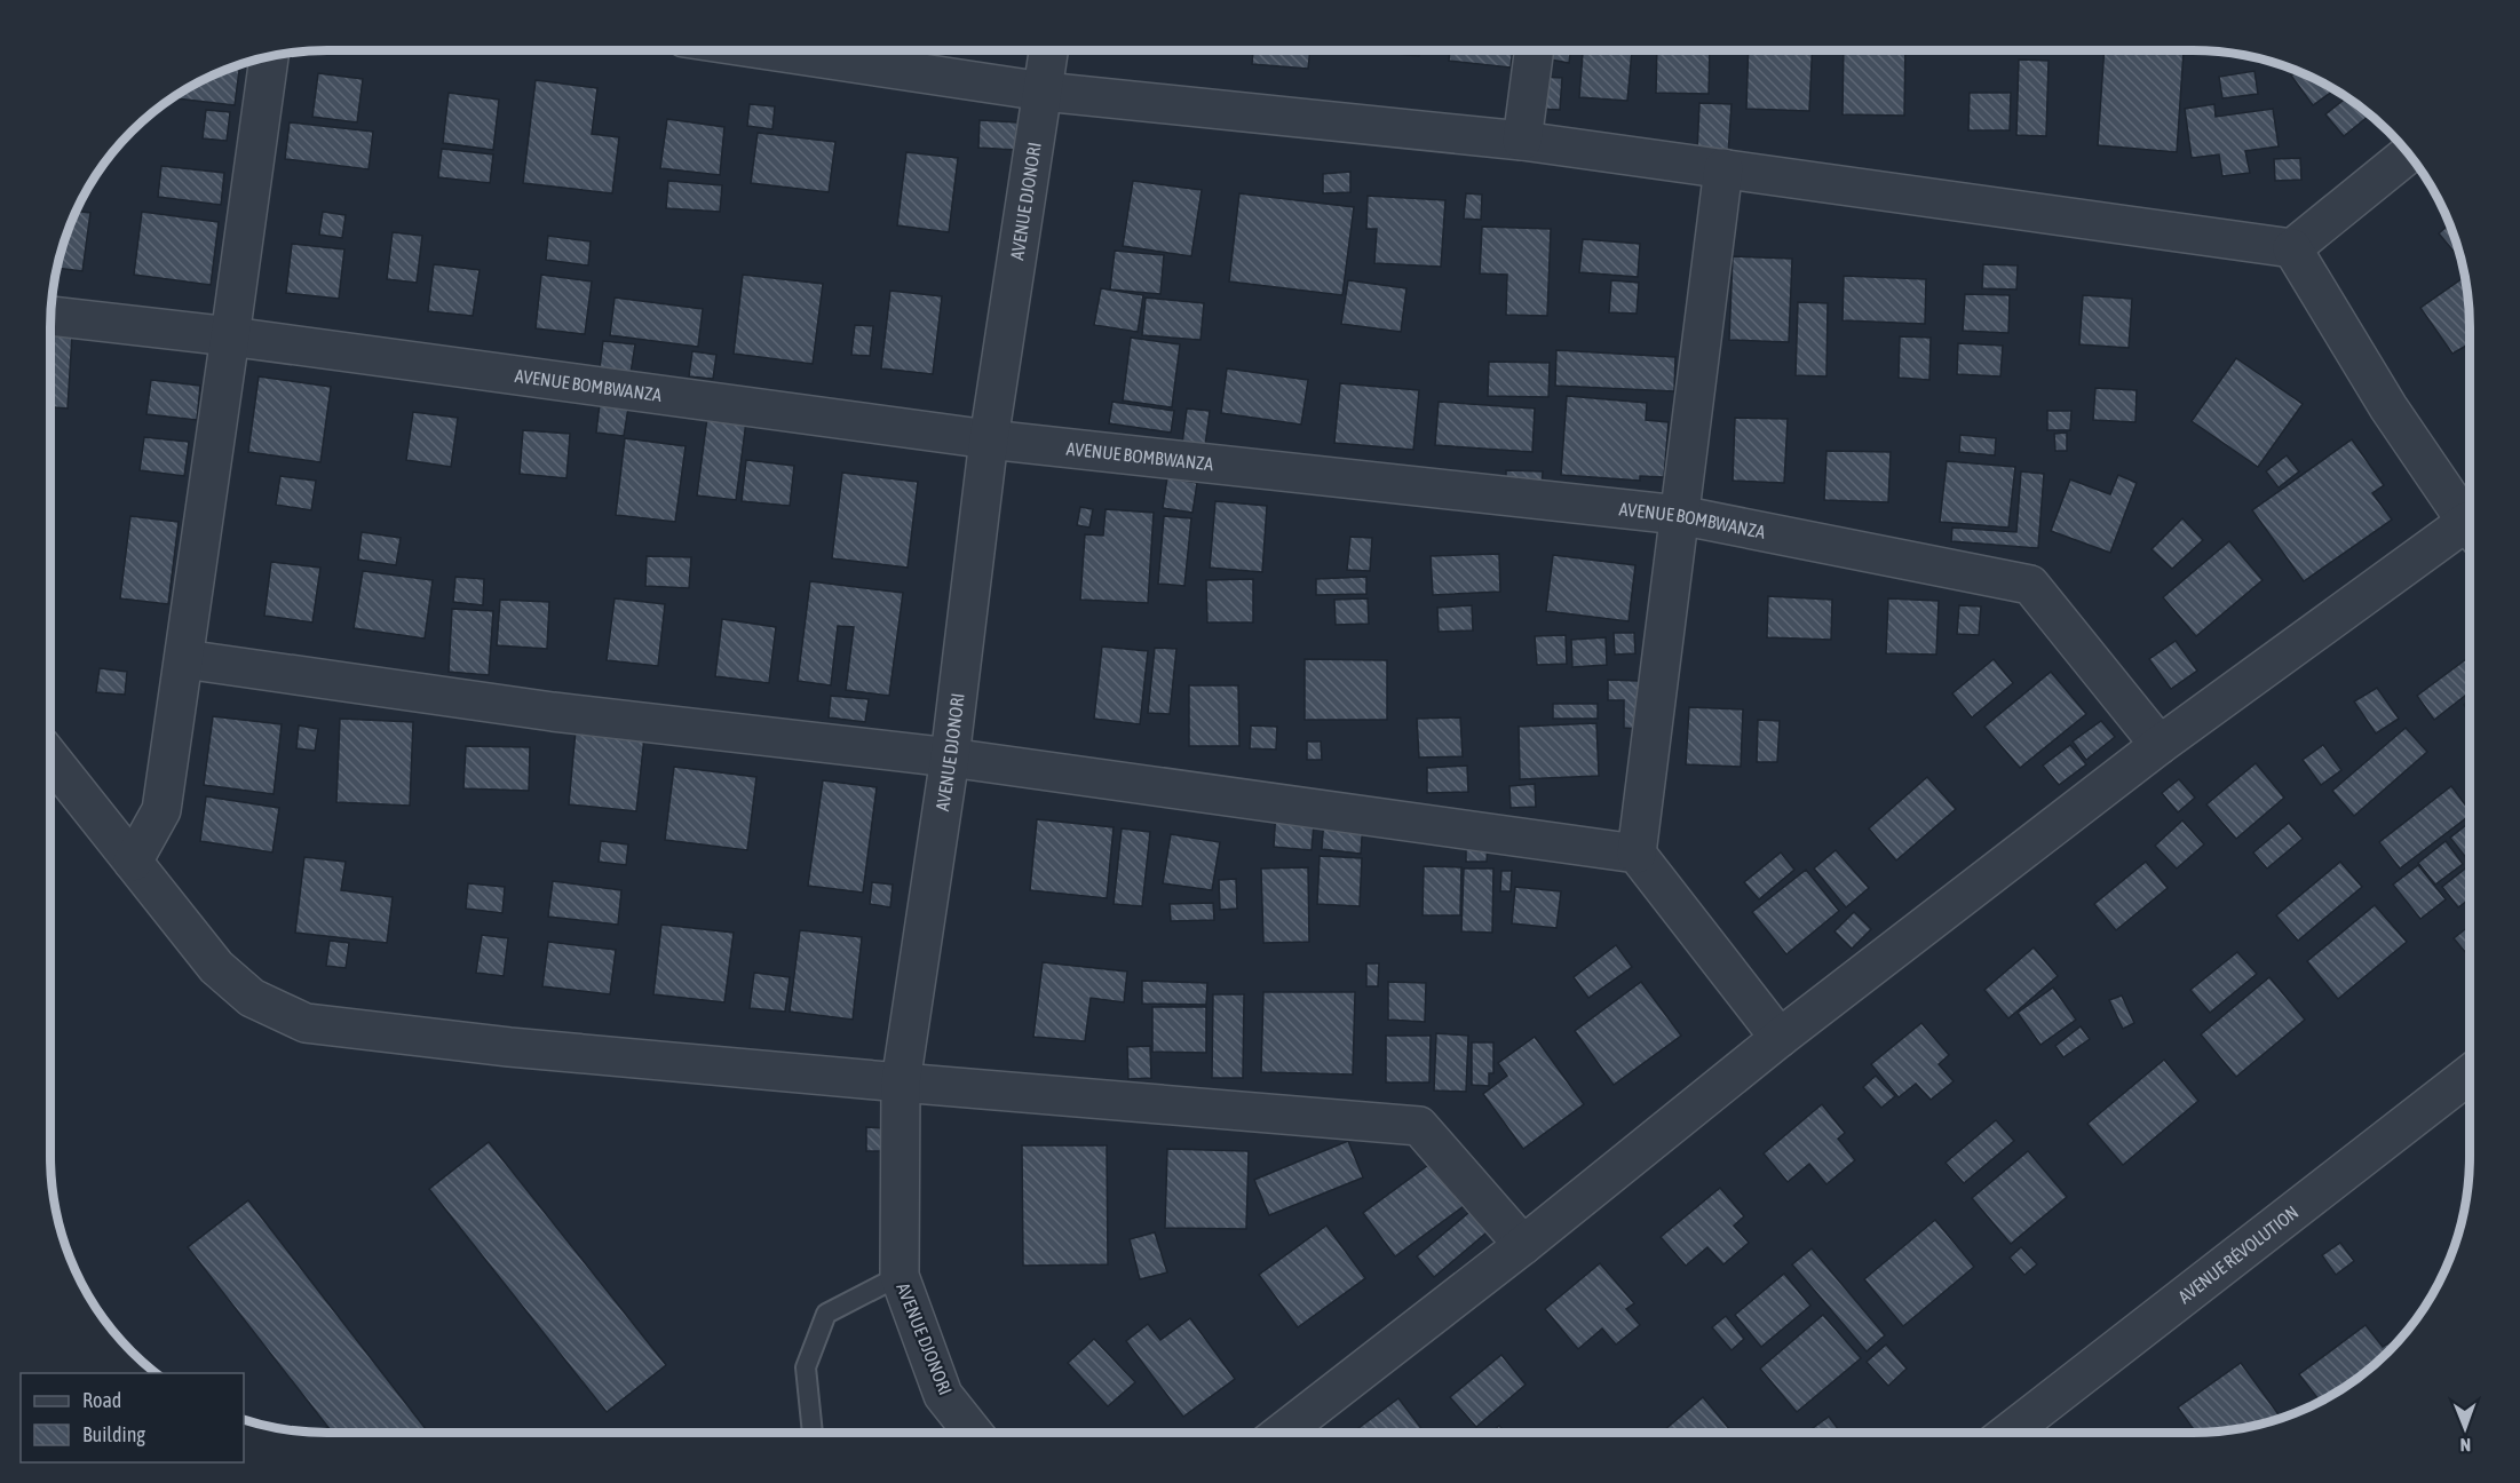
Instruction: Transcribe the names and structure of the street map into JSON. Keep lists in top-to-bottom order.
{
  "streets": {
    "street": ["AVENUE DJONORI", "AVENUE BOMBWANZA", "AVENUE RÉVOLUTION"]
  },
  "crossings": [
    ["AVENUE DJONORI", "AVENUE BOMBWANZA"]
  ],
  "legend": ["Road", "Building"],
  "north": "bottom"
}
